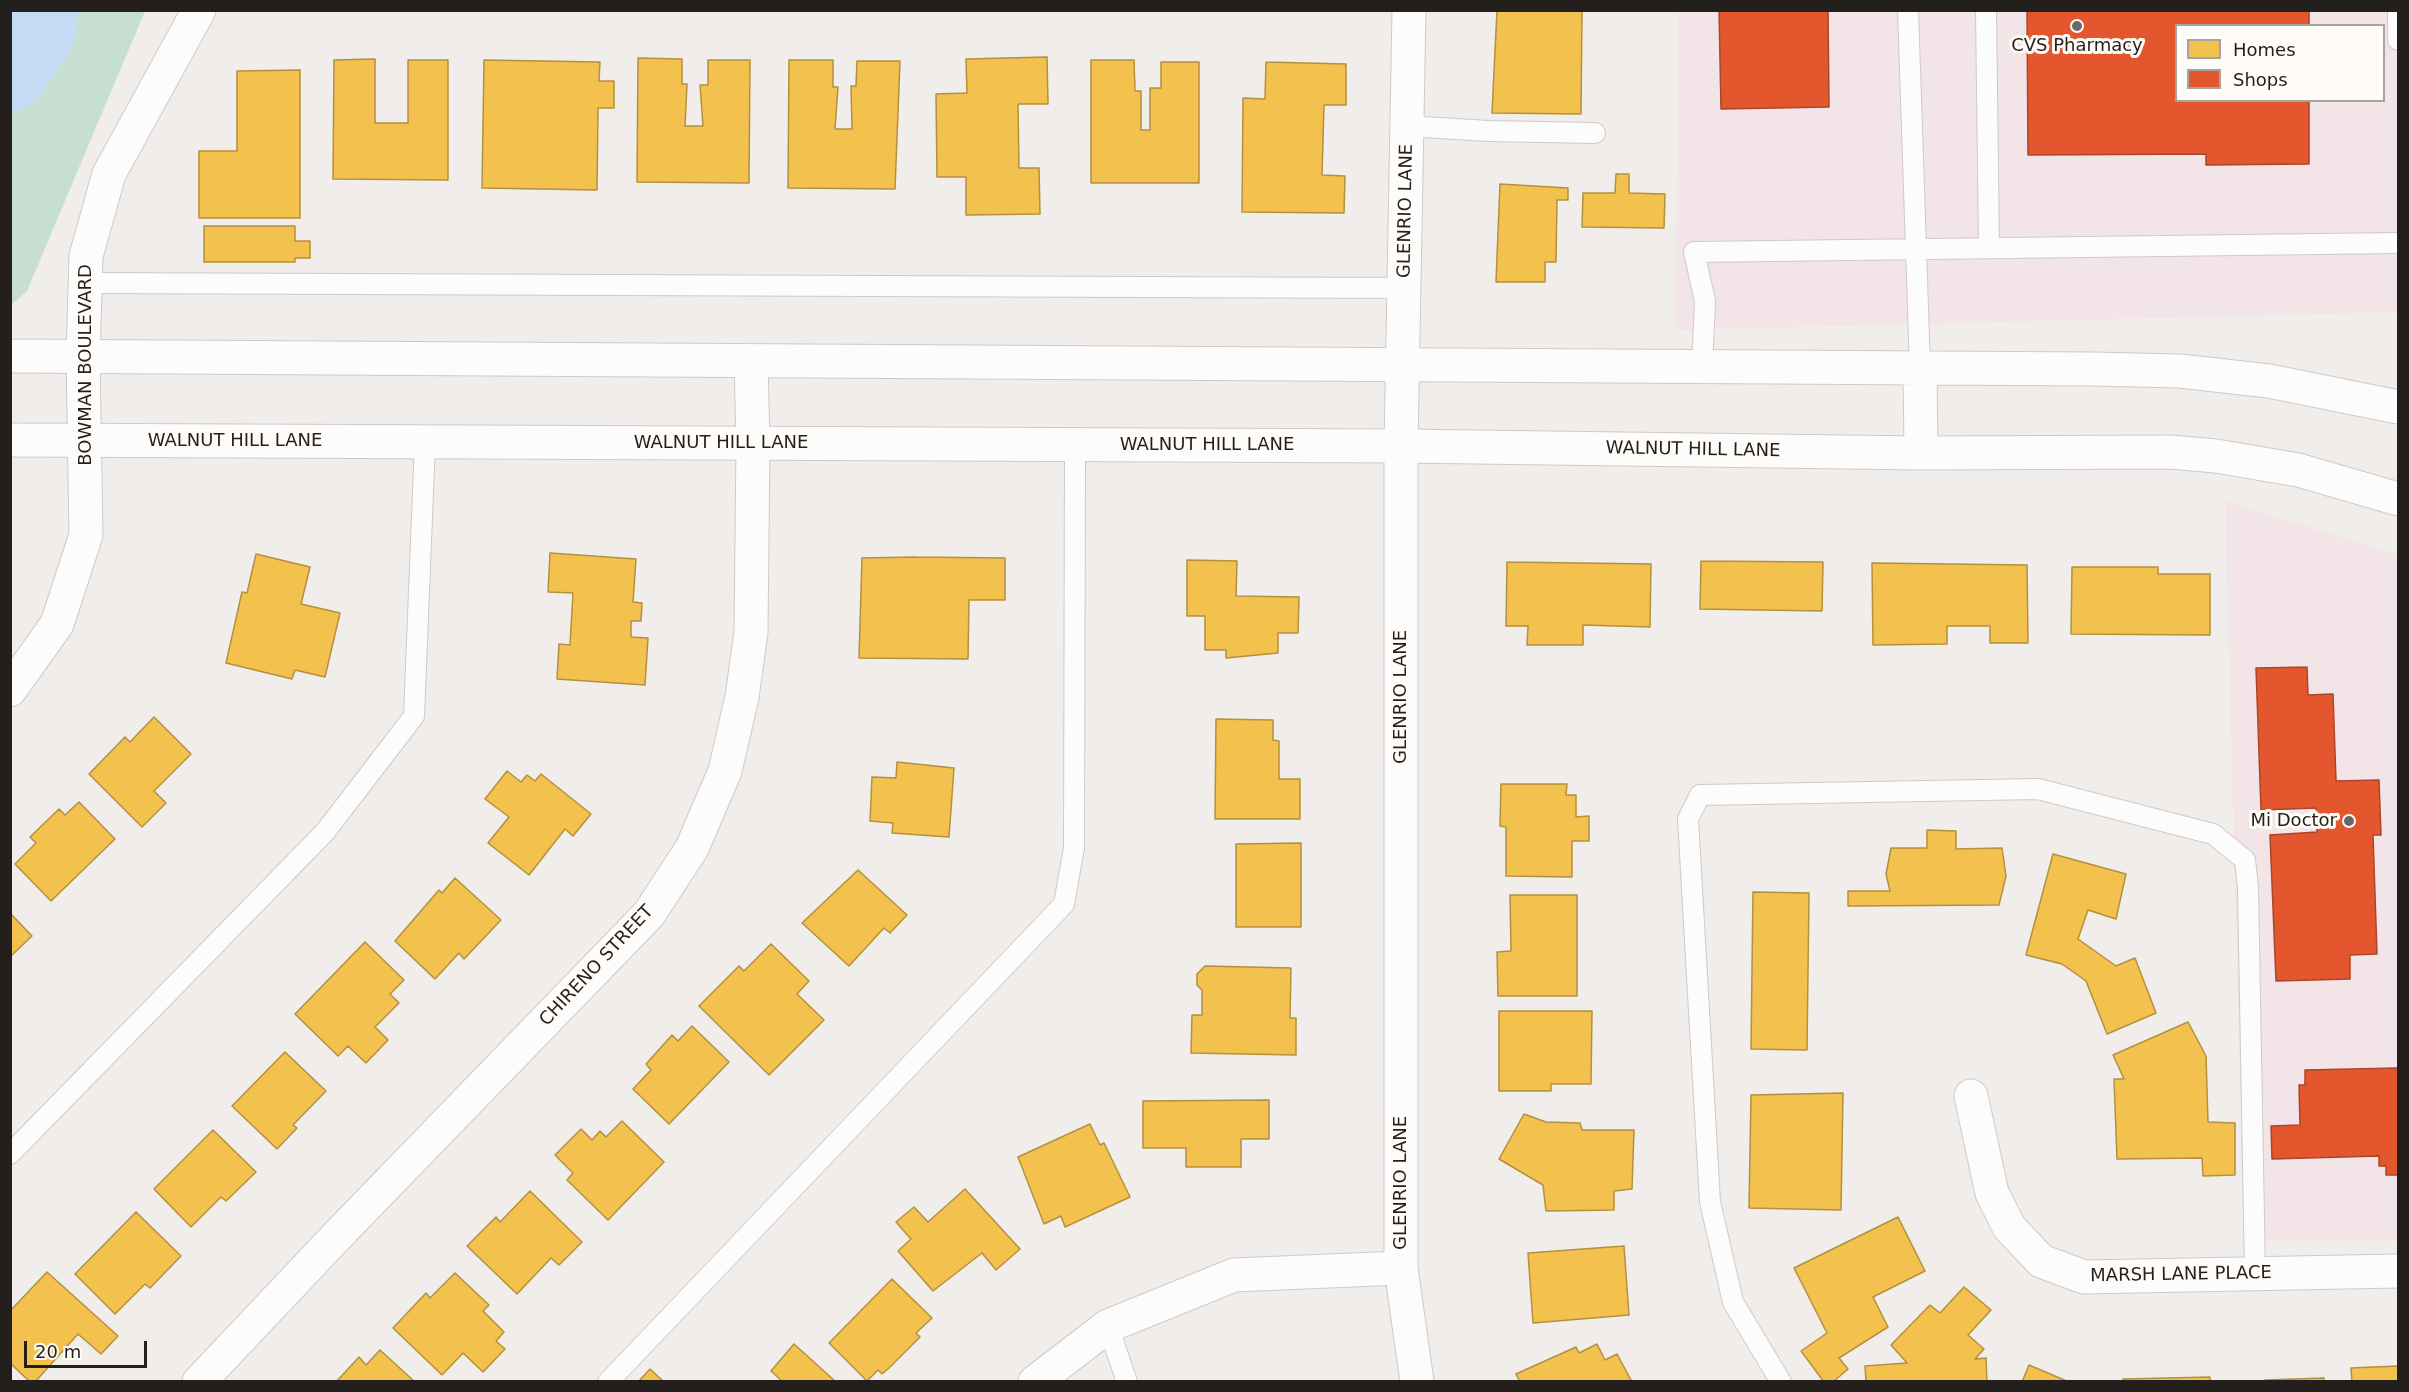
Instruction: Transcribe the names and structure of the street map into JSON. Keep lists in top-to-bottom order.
{
  "streets": {
    "main road": [
      "GLENRIO LANE",
      "BOWMAN BOULEVARD",
      "WALNUT HILL LANE",
      "CHIRENO STREET",
      "MARSH LANE PLACE"
    ]
  },
  "crossings": [
    ["GLENRIO LANE", "WALNUT HILL LANE"],
    ["BOWMAN BOULEVARD", "WALNUT HILL LANE"],
    ["WALNUT HILL LANE", "CHIRENO STREET"]
  ],
  "places": ["CVS Pharmacy", "Mi Doctor"],
  "legend": ["Homes", "Shops"],
  "scale_bar": "20 m"
}
